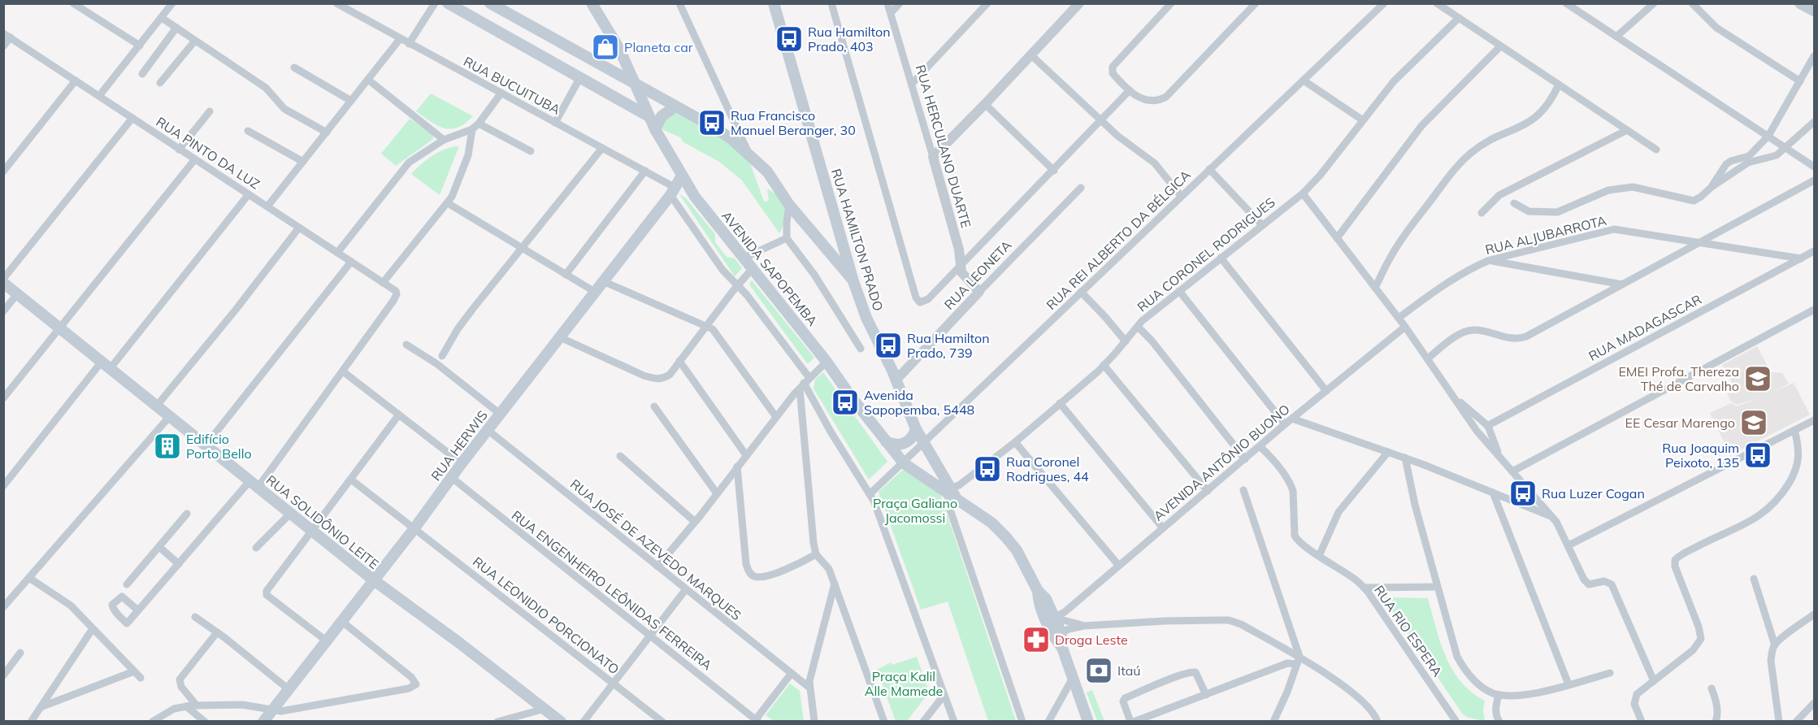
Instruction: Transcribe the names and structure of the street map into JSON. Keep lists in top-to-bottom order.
{
  "streets": {
    "main road": [
      "RUA HAMILTON PRADO",
      "AVENIDA SAPOPEMBA",
      "RUA HERWIS",
      "RUA SOLIDÔNIO LEITE"
    ],
    "street": [
      "RUA BUCUITUBA",
      "RUA HERCULANO DUARTE",
      "RUA PINTO DA LUZ",
      "RUA ALJUBARROTA",
      "RUA REI ALBERTO DA BÉLGICA",
      "RUA CORONEL RODRIGUES",
      "RUA LEONETA",
      "RUA MADAGASCAR",
      "AVENIDA ANTÔNIO BUONO",
      "RUA JOSÉ DE AZEVEDO MARQUES",
      "RUA ENGENHEIRO LEÔNIDAS FERREIRA",
      "RUA LEONIDIO PORCIONATO",
      "RUA RIO ESPERA"
    ]
  },
  "crossings": [
    ["RUA BUCUITUBA", "AVENIDA SAPOPEMBA"],
    ["RUA BUCUITUBA", "RUA HERWIS"],
    ["RUA HERCULANO DUARTE", "RUA LEONETA"],
    ["RUA ALJUBARROTA", "RUA MADAGASCAR"],
    ["RUA HAMILTON PRADO", "RUA REI ALBERTO DA BÉLGICA"],
    ["RUA HAMILTON PRADO", "RUA CORONEL RODRIGUES"],
    ["RUA HAMILTON PRADO", "AVENIDA SAPOPEMBA"],
    ["RUA HAMILTON PRADO", "RUA LEONETA"],
    ["RUA REI ALBERTO DA BÉLGICA", "AVENIDA SAPOPEMBA"],
    ["RUA CORONEL RODRIGUES", "AVENIDA SAPOPEMBA"],
    ["AVENIDA SAPOPEMBA", "RUA HERWIS"],
    ["AVENIDA SAPOPEMBA", "AVENIDA ANTÔNIO BUONO"],
    ["RUA HERWIS", "RUA SOLIDÔNIO LEITE"],
    ["RUA HERWIS", "RUA JOSÉ DE AZEVEDO MARQUES"],
    ["RUA HERWIS", "RUA ENGENHEIRO LEÔNIDAS FERREIRA"],
    ["RUA HERWIS", "RUA LEONIDIO PORCIONATO"],
    ["AVENIDA ANTÔNIO BUONO", "RUA RIO ESPERA"]
  ],
  "parks": ["Praça Galiano Jacomossi", "Praça Kalil Alle Mamede"],
  "places": {
    "bus stop": [
      "Rua Hamilton Prado, 403",
      "Rua Francisco Manuel Beranger, 30",
      "Rua Hamilton Prado, 739",
      "Avenida Sapopemba, 5448",
      "Rua Joaquim Peixoto, 135",
      "Rua Coronel Rodrigues, 44",
      "Rua Luzer Cogan"
    ],
    "shop": ["Planeta car"],
    "school or university": ["EMEI Profa. Thereza Thé de Carvalho", "EE Cesar Marengo"],
    "building": ["Edifício Porto Bello"],
    "pharmacy": ["Droga Leste"],
    "bank": ["Itaú"]
  }
}
